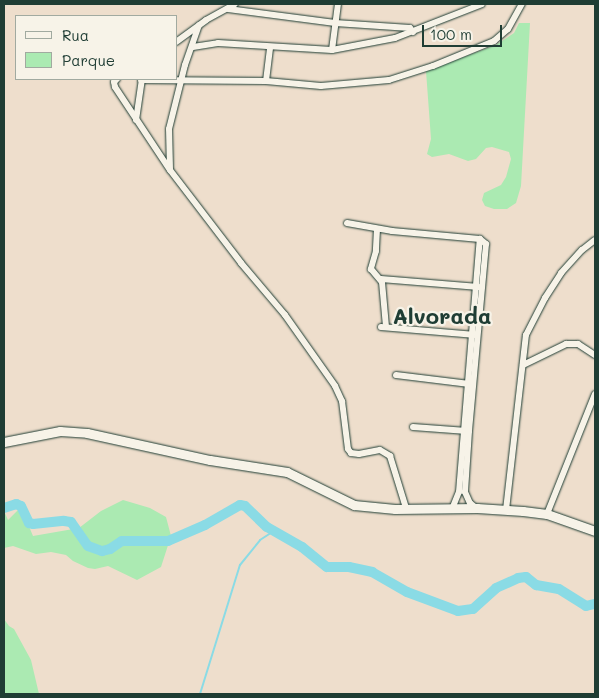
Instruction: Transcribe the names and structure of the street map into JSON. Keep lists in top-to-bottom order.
{
  "districts": ["Alvorada"],
  "legend": ["Rua", "Parque"],
  "scale_bar": "100 m"
}
